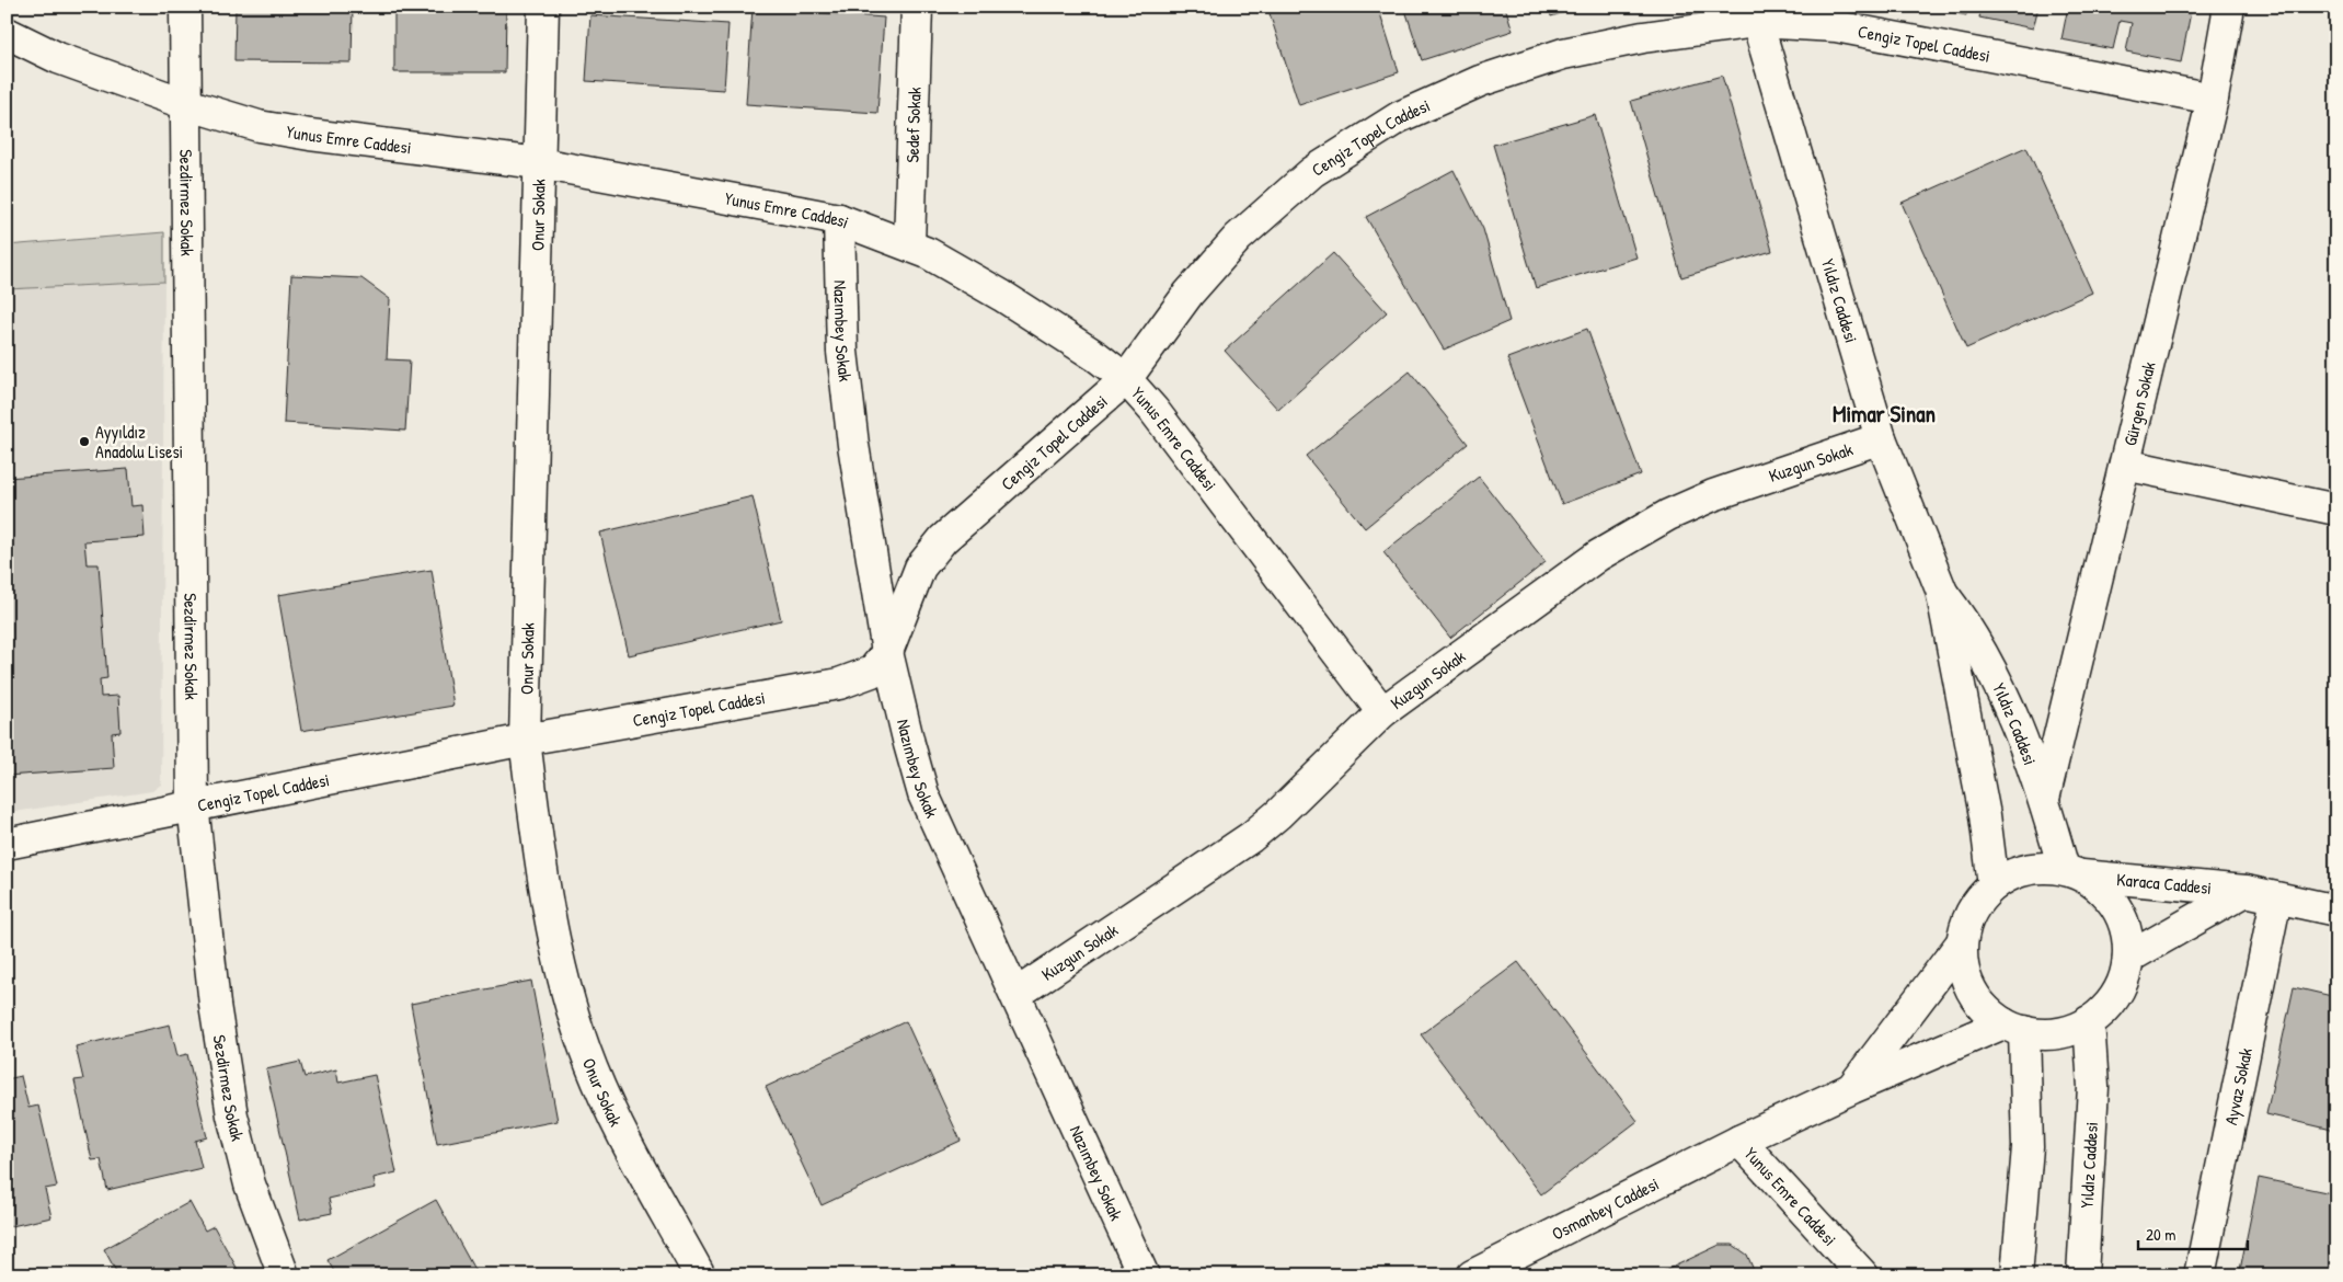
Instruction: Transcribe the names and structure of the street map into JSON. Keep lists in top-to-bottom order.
{
  "streets": {
    "street": [
      "Cengiz Topel Caddesi",
      "Sedef Sokak",
      "Yunus Emre Caddesi",
      "Sezdirmez Sokak",
      "Onur Sokak",
      "Yıldız Caddesi",
      "Nazımbey Sokak",
      "Gürgen Sokak",
      "Kuzgun Sokak",
      "Karaca Caddesi",
      "Ayvaz Sokak",
      "Osmanbey Caddesi"
    ]
  },
  "crossings": [
    ["Cengiz Topel Caddesi", "Yunus Emre Caddesi"],
    ["Cengiz Topel Caddesi", "Sezdirmez Sokak"],
    ["Cengiz Topel Caddesi", "Onur Sokak"],
    ["Cengiz Topel Caddesi", "Yıldız Caddesi"],
    ["Cengiz Topel Caddesi", "Nazımbey Sokak"],
    ["Cengiz Topel Caddesi", "Gürgen Sokak"],
    ["Sedef Sokak", "Yunus Emre Caddesi"],
    ["Yunus Emre Caddesi", "Sezdirmez Sokak"],
    ["Yunus Emre Caddesi", "Onur Sokak"],
    ["Yunus Emre Caddesi", "Nazımbey Sokak"],
    ["Yunus Emre Caddesi", "Kuzgun Sokak"],
    ["Yunus Emre Caddesi", "Osmanbey Caddesi"],
    ["Yıldız Caddesi", "Gürgen Sokak"],
    ["Yıldız Caddesi", "Kuzgun Sokak"],
    ["Yıldız Caddesi", "Karaca Caddesi"],
    ["Nazımbey Sokak", "Kuzgun Sokak"],
    ["Karaca Caddesi", "Ayvaz Sokak"]
  ],
  "districts": ["Mimar Sinan"],
  "places": ["Ayyıldız Anadolu Lisesi"],
  "scale_bar": "20 m"
}
